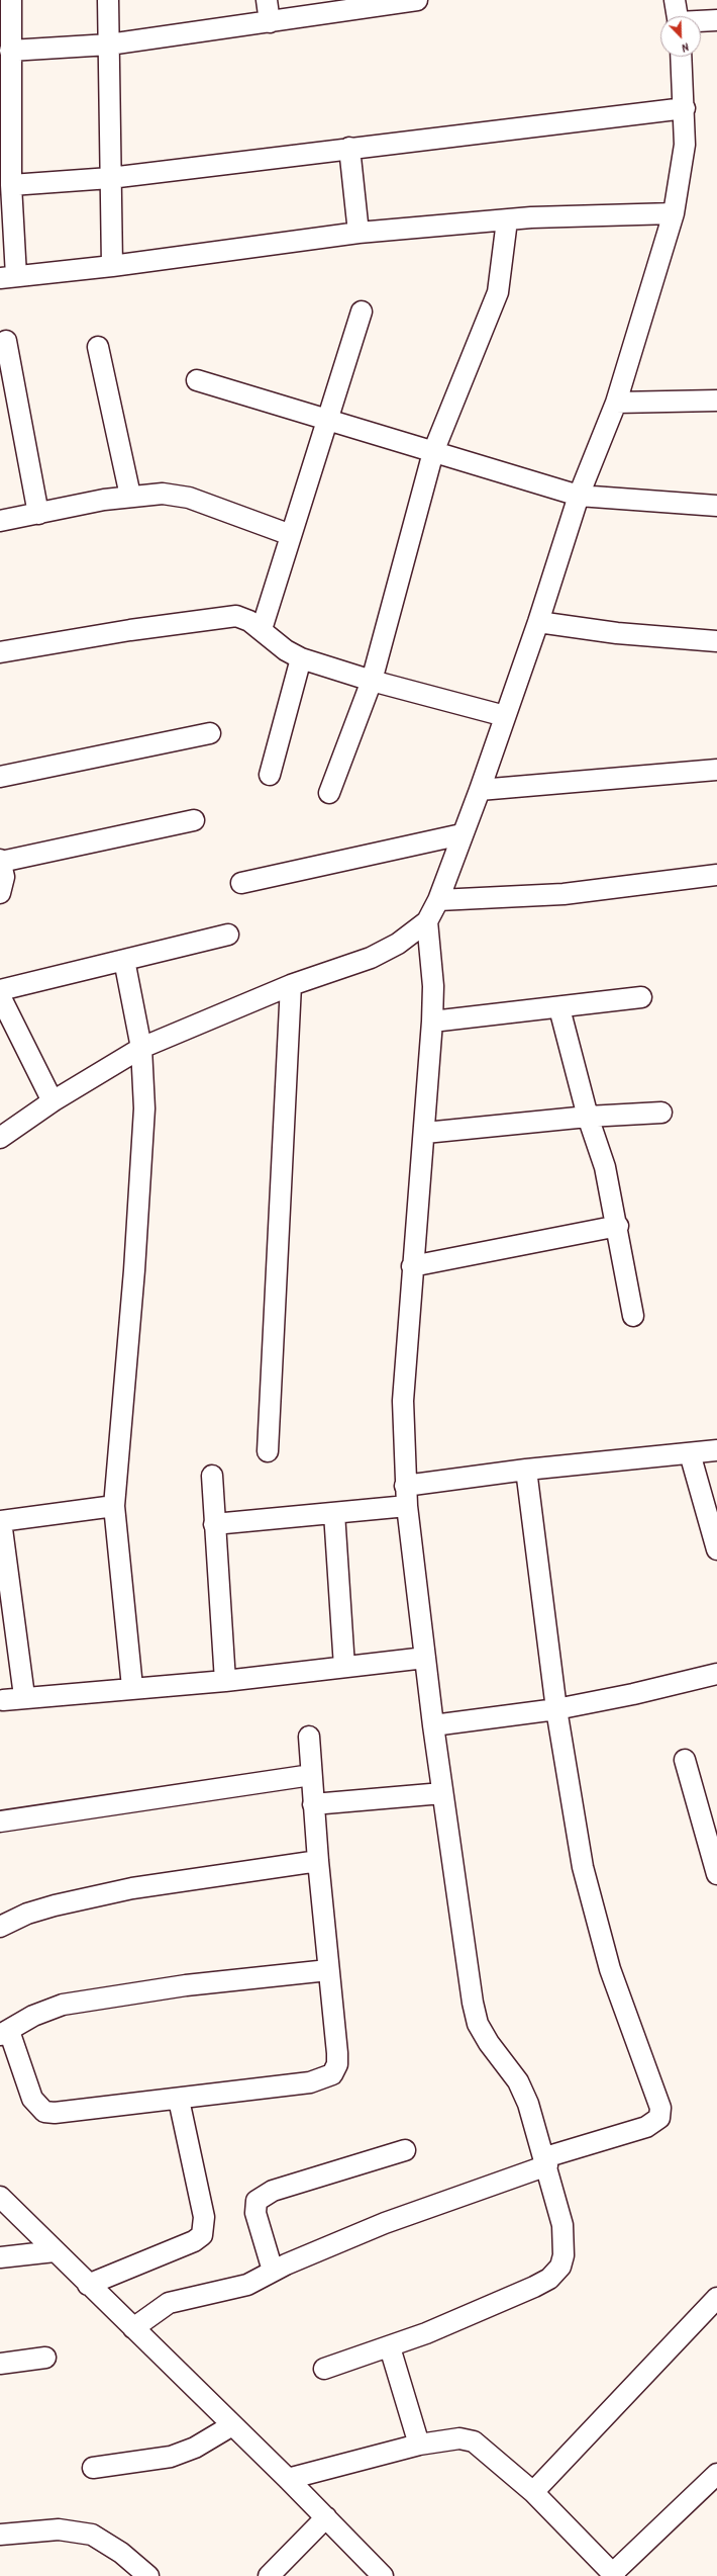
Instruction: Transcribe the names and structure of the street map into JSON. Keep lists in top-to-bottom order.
{
  "north": "bottom right"
}
